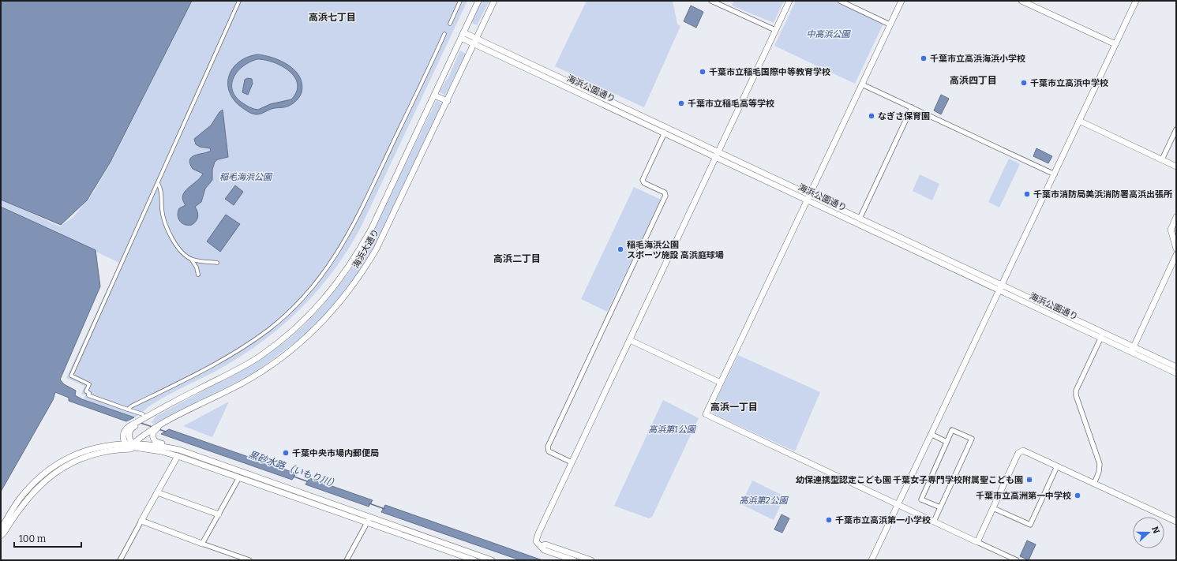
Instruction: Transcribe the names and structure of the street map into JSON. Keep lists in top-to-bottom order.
{
  "streets": {
    "street": ["海浜公園通り", "海浜大通り"]
  },
  "crossings": [
    ["海浜公園通り", "海浜大通り"]
  ],
  "districts": [
    "高浜七丁目",
    "高浜四丁目",
    "高浜二丁目",
    "高浜一丁目"
  ],
  "water": ["黒砂水路（いもり川）"],
  "parks": [
    "中高浜公園",
    "稲毛海浜公園",
    "高浜第1公園",
    "高浜第2公園"
  ],
  "places": [
    "千葉市立高浜海浜小学校",
    "千葉市立稲毛国際中等教育学校",
    "千葉市立高浜中学校",
    "千葉市立稲毛高等学校",
    "なぎさ保育園",
    "千葉市消防局美浜消防署高浜出張所",
    "稲毛海浜公園 スポーツ施設 高浜庭球場",
    "千葉中央市場内郵便局",
    "幼保連携型認定こども園 千葉女子専門学校附属聖こども園",
    "千葉市立高洲第一中学校",
    "千葉市立高浜第一小学校"
  ],
  "scale_bar": "100 m",
  "north": "right"
}
